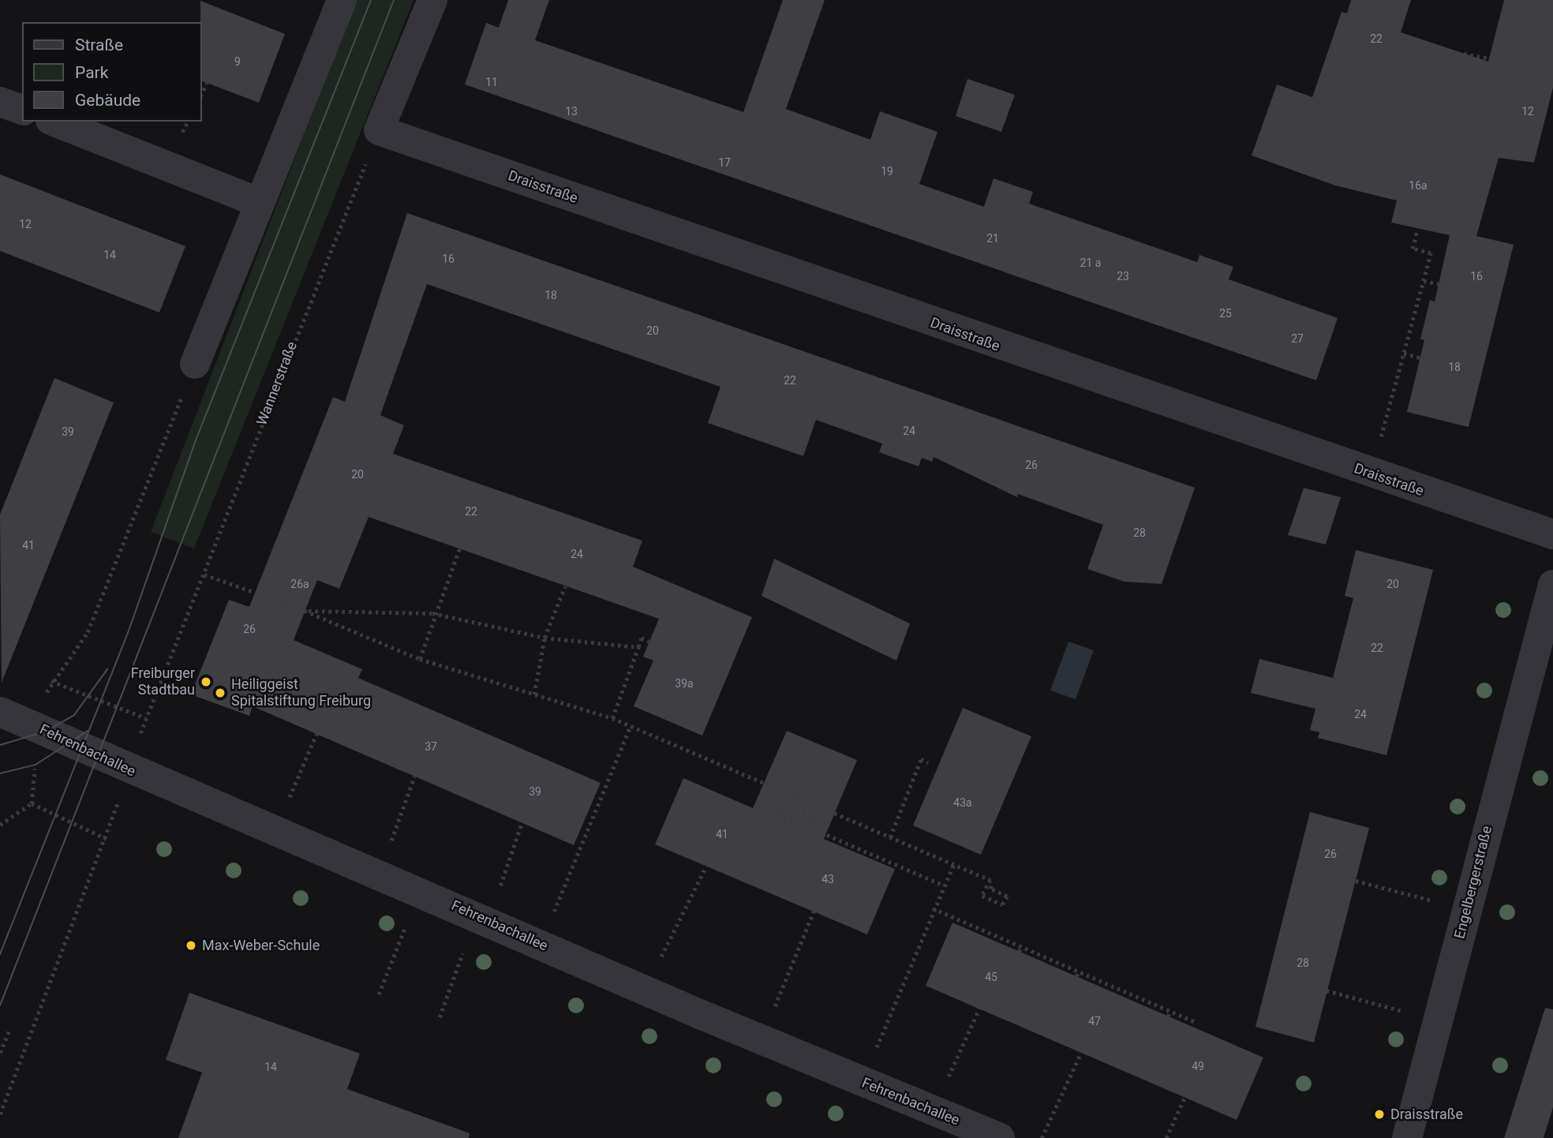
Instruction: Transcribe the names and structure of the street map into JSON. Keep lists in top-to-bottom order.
{
  "streets": {
    "street": ["Draisstraße", "Fehrenbachallee", "Engelbergerstraße"],
    "path": ["Wannerstraße"]
  },
  "crossings": [
    ["Draisstraße", "Wannerstraße"],
    ["Wannerstraße", "Fehrenbachallee"]
  ],
  "places": [
    "Freiburger Stadtbau",
    "Heiliggeist Spitalstiftung Freiburg",
    "Max-Weber-Schule",
    "Draisstraße"
  ],
  "house_numbers": [
    "22",
    "9",
    "11",
    "13",
    "12",
    "17",
    "19",
    "16a",
    "12",
    "21",
    "14",
    "16",
    "21 a",
    "23",
    "16",
    "18",
    "25",
    "20",
    "27",
    "18",
    "22",
    "24",
    "39",
    "26",
    "20",
    "22",
    "28",
    "41",
    "24",
    "26a",
    "20",
    "26",
    "22",
    "39a",
    "24",
    "37",
    "39",
    "43a",
    "41",
    "26",
    "43",
    "28",
    "45",
    "47",
    "49",
    "14"
  ],
  "legend": ["Straße", "Park", "Gebäude"]
}
